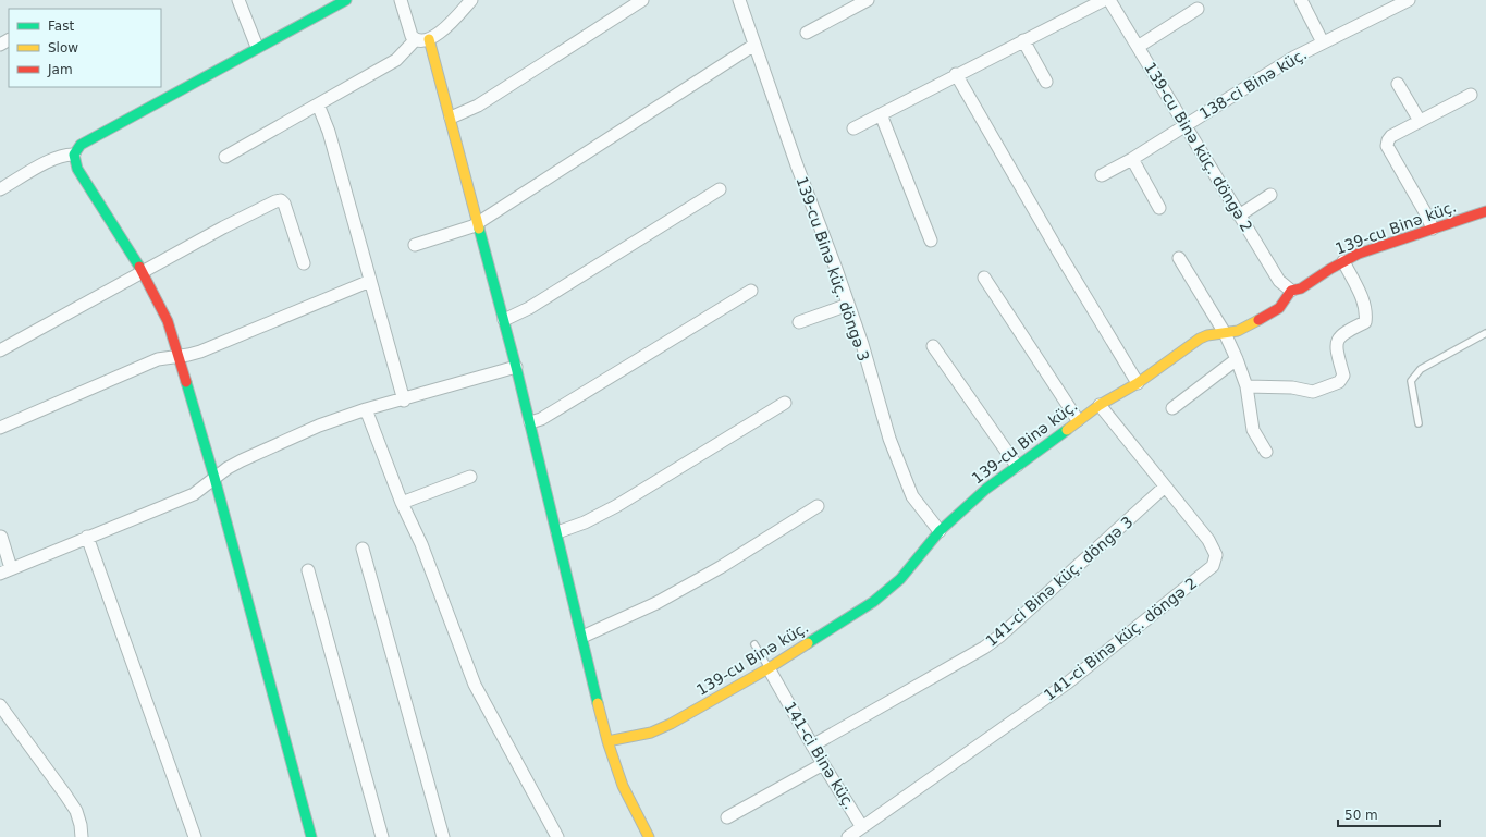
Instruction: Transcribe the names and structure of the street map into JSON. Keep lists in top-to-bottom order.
{
  "streets": {
    "street": [
      "138-ci Binə küç.",
      "139-cu Binə küç. döngə 2",
      "139-cu Binə küç.",
      "139-cu Binə küç. döngə 3",
      "141-ci Binə küç. döngə 3",
      "141-ci Binə küç. döngə 2",
      "141-ci Binə küç."
    ]
  },
  "crossings": [
    ["138-ci Binə küç.", "139-cu Binə küç. döngə 2"],
    ["139-cu Binə küç. döngə 2", "139-cu Binə küç."],
    ["139-cu Binə küç.", "139-cu Binə küç. döngə 3"],
    ["139-cu Binə küç.", "141-ci Binə küç. döngə 2"],
    ["139-cu Binə küç.", "141-ci Binə küç."],
    ["141-ci Binə küç. döngə 3", "141-ci Binə küç. döngə 2"],
    ["141-ci Binə küç. döngə 3", "141-ci Binə küç."],
    ["141-ci Binə küç. döngə 2", "141-ci Binə küç."]
  ],
  "legend": ["Fast", "Slow", "Jam"],
  "scale_bar": "50 m"
}
